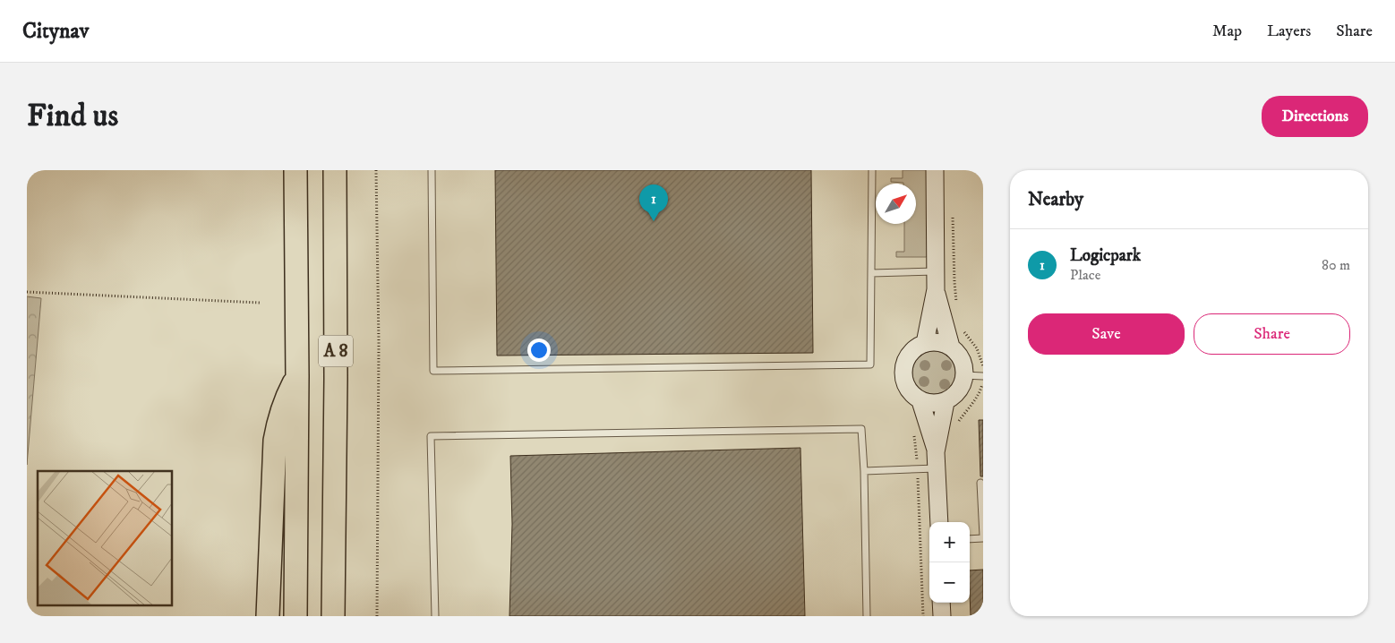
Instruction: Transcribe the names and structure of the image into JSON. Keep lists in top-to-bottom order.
{
  "streets": {
    "highway": ["A 8"]
  },
  "north": "top right",
  "page": {
    "header": "Citynav",
    "nav": ["Map", "Layers", "Share"],
    "buttons": [
      "Directions",
      ["Save", "Share"]
    ],
    "title": "Find us",
    "heading": "Nearby",
    "pins": "1",
    "list": [
      {
        "mark": "1",
        "name": "Logicpark",
        "note": "Place",
        "value": "80 m"
      }
    ],
    "map_buttons": ["+", "−"]
  }
}
